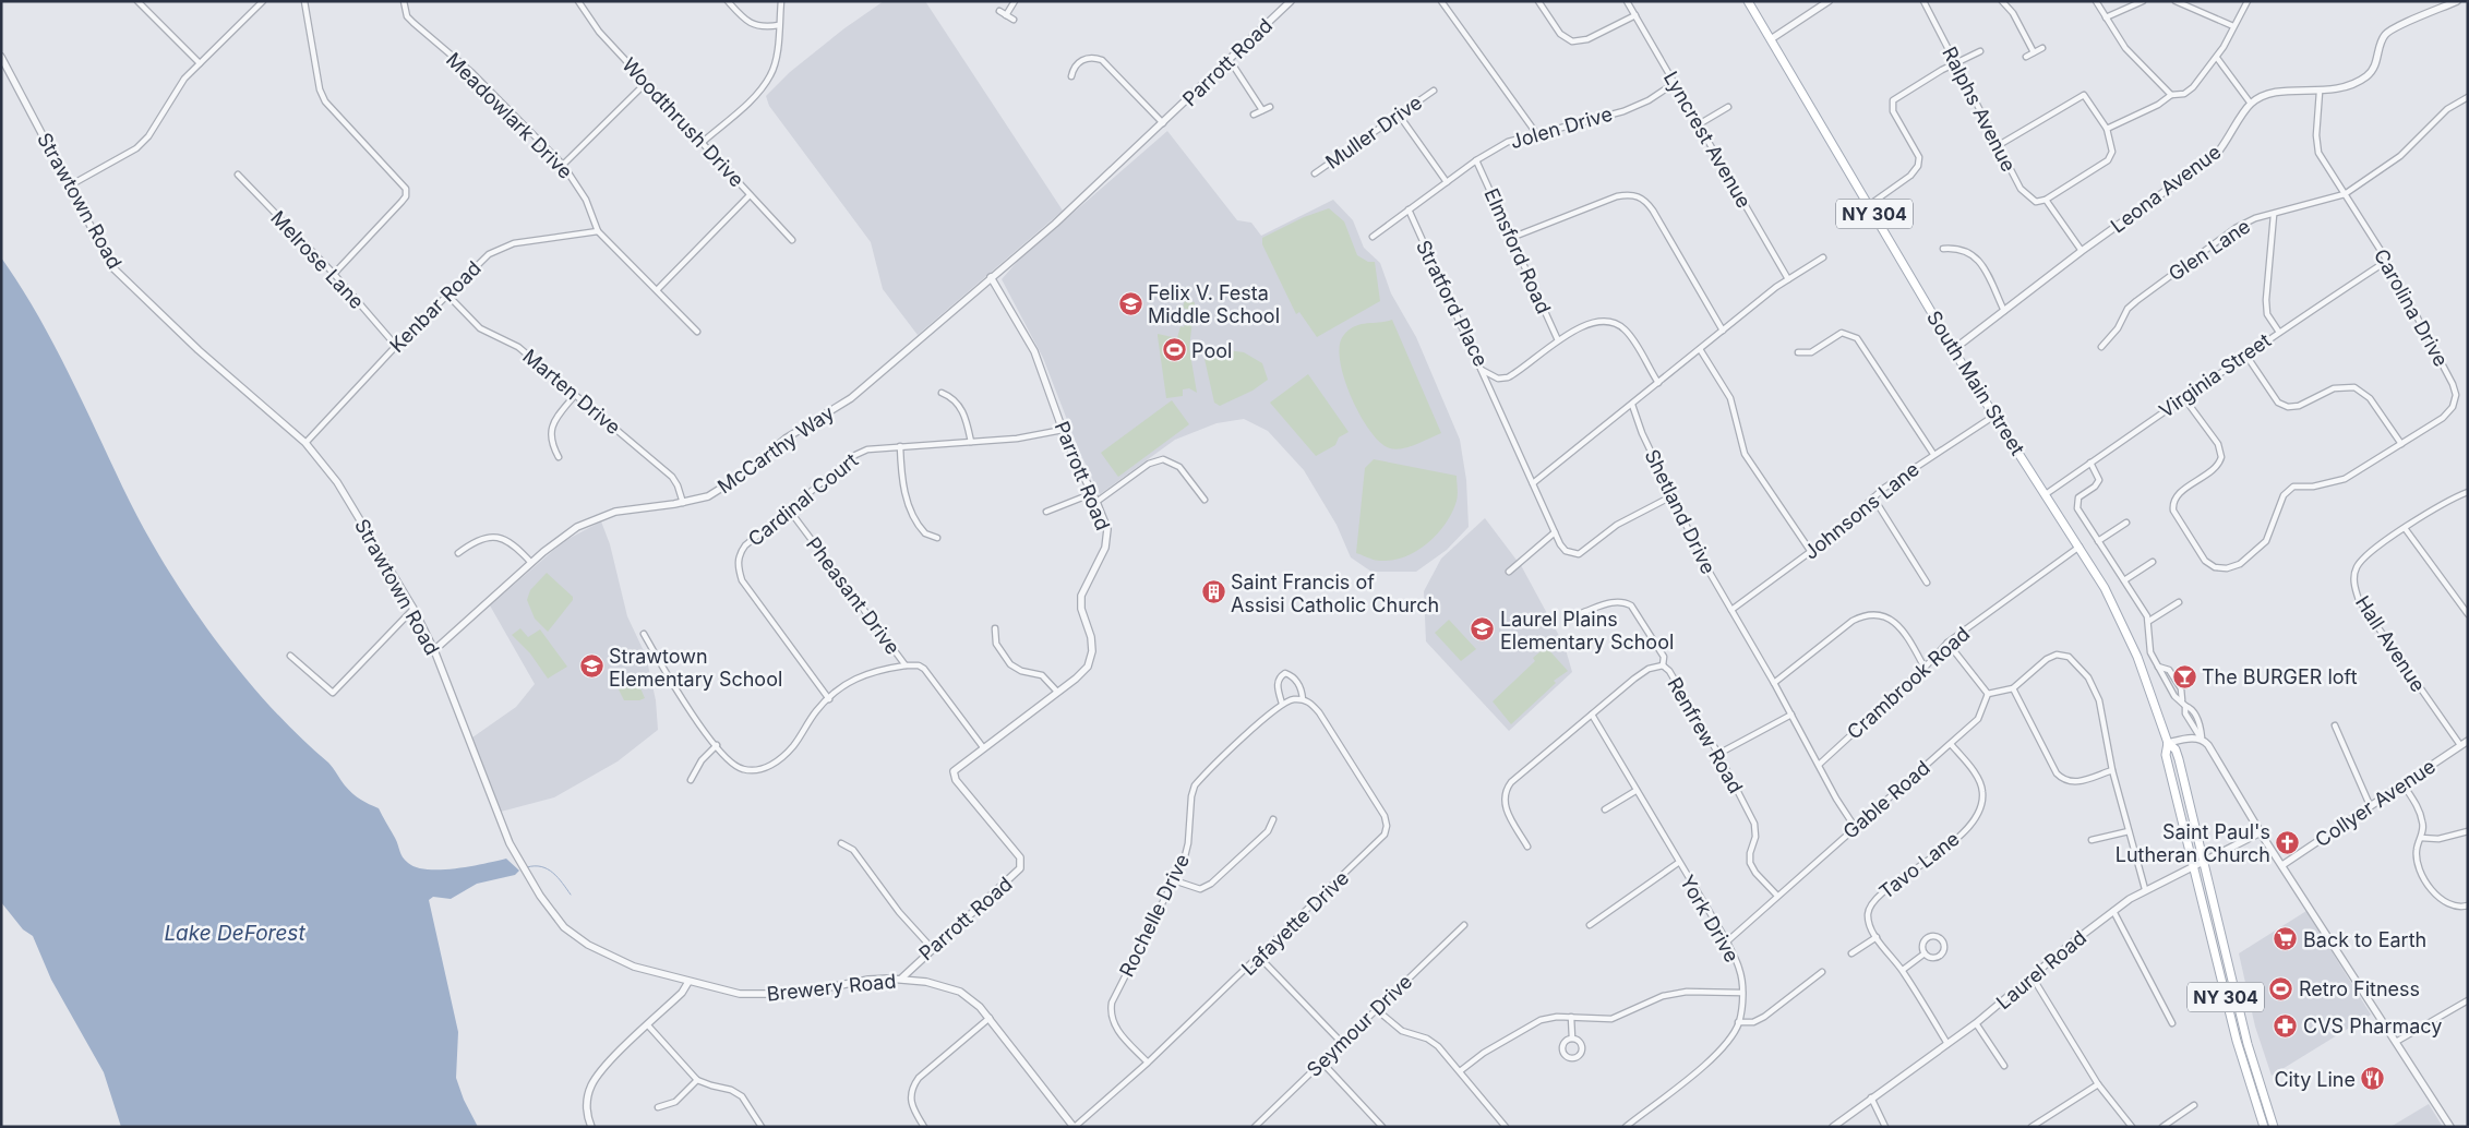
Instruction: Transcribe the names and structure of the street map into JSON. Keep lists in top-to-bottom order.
{
  "streets": {
    "main road": ["NY 304", "South Main Street"],
    "street": [
      "Parrott Road",
      "Ralphs Avenue",
      "Meadowlark Drive",
      "Woodthrush Drive",
      "Jolen Drive",
      "Muller Drive",
      "Lyncrest Avenue",
      "Leona Avenue",
      "Strawtown Road",
      "Glen Lane",
      "Elmsford Road",
      "Melrose Lane",
      "Stratford Place",
      "Kenbar Road",
      "Carolina Drive",
      "Virginia Street",
      "Marten Drive",
      "McCarthy Way",
      "Cardinal Court",
      "Johnsons Lane",
      "Shetland Drive",
      "Pheasant Drive",
      "Hall Avenue",
      "Crambrook Road",
      "Renfrew Road",
      "Gable Road",
      "Collyer Avenue",
      "Tavo Lane",
      "Rochelle Drive",
      "York Drive",
      "Lafayette Drive",
      "Laurel Road",
      "Brewery Road",
      "Seymour Drive"
    ]
  },
  "crossings": [
    ["Parrott Road", "McCarthy Way"],
    ["Parrott Road", "Cardinal Court"],
    ["Parrott Road", "Pheasant Drive"],
    ["Parrott Road", "Brewery Road"],
    ["Meadowlark Drive", "Kenbar Road"],
    ["Jolen Drive", "Lyncrest Avenue"],
    ["Jolen Drive", "Elmsford Road"],
    ["Jolen Drive", "Stratford Place"],
    ["Leona Avenue", "South Main Street"],
    ["Strawtown Road", "Kenbar Road"],
    ["Strawtown Road", "McCarthy Way"],
    ["Strawtown Road", "Brewery Road"],
    ["NY 304", "South Main Street"],
    ["NY 304", "Laurel Road"],
    ["Glen Lane", "Carolina Drive"],
    ["Elmsford Road", "Stratford Place"],
    ["Melrose Lane", "Kenbar Road"],
    ["Kenbar Road", "Marten Drive"],
    ["Carolina Drive", "Virginia Street"],
    ["Virginia Street", "South Main Street"],
    ["South Main Street", "Johnsons Lane"],
    ["South Main Street", "Crambrook Road"],
    ["Marten Drive", "McCarthy Way"],
    ["Cardinal Court", "Pheasant Drive"],
    ["Johnsons Lane", "Shetland Drive"],
    ["Shetland Drive", "Crambrook Road"],
    ["Shetland Drive", "Gable Road"],
    ["Hall Avenue", "Collyer Avenue"],
    ["Renfrew Road", "Gable Road"],
    ["Renfrew Road", "York Drive"],
    ["Gable Road", "Tavo Lane"],
    ["Gable Road", "York Drive"],
    ["Tavo Lane", "Laurel Road"],
    ["Rochelle Drive", "Lafayette Drive"],
    ["Lafayette Drive", "Brewery Road"]
  ],
  "water": ["Lake DeForest"],
  "places": {
    "school or university": ["Felix V. Festa Middle School", "Laurel Plains Elementary School", "Strawtown Elementary School"],
    "sports": ["Pool", "Retro Fitness"],
    "building": ["Saint Francis of Assisi Catholic Church"],
    "bar": ["The BURGER loft"],
    "church": ["Saint Paul's Lutheran Church"],
    "supermarket": ["Back to Earth"],
    "pharmacy": ["CVS Pharmacy"],
    "restaurant": ["City Line"]
  }
}
